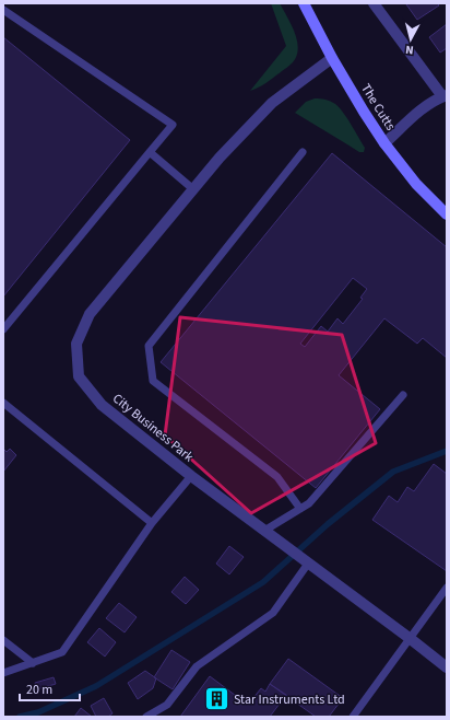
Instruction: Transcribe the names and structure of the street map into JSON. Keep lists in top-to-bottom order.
{
  "streets": {
    "street": ["The Cutts", "City Business Park"]
  },
  "crossings": [
    ["The Cutts", "City Business Park"]
  ],
  "places": {
    "building": ["Star Instruments Ltd"]
  },
  "scale_bar": "20 m",
  "north": "bottom"
}
